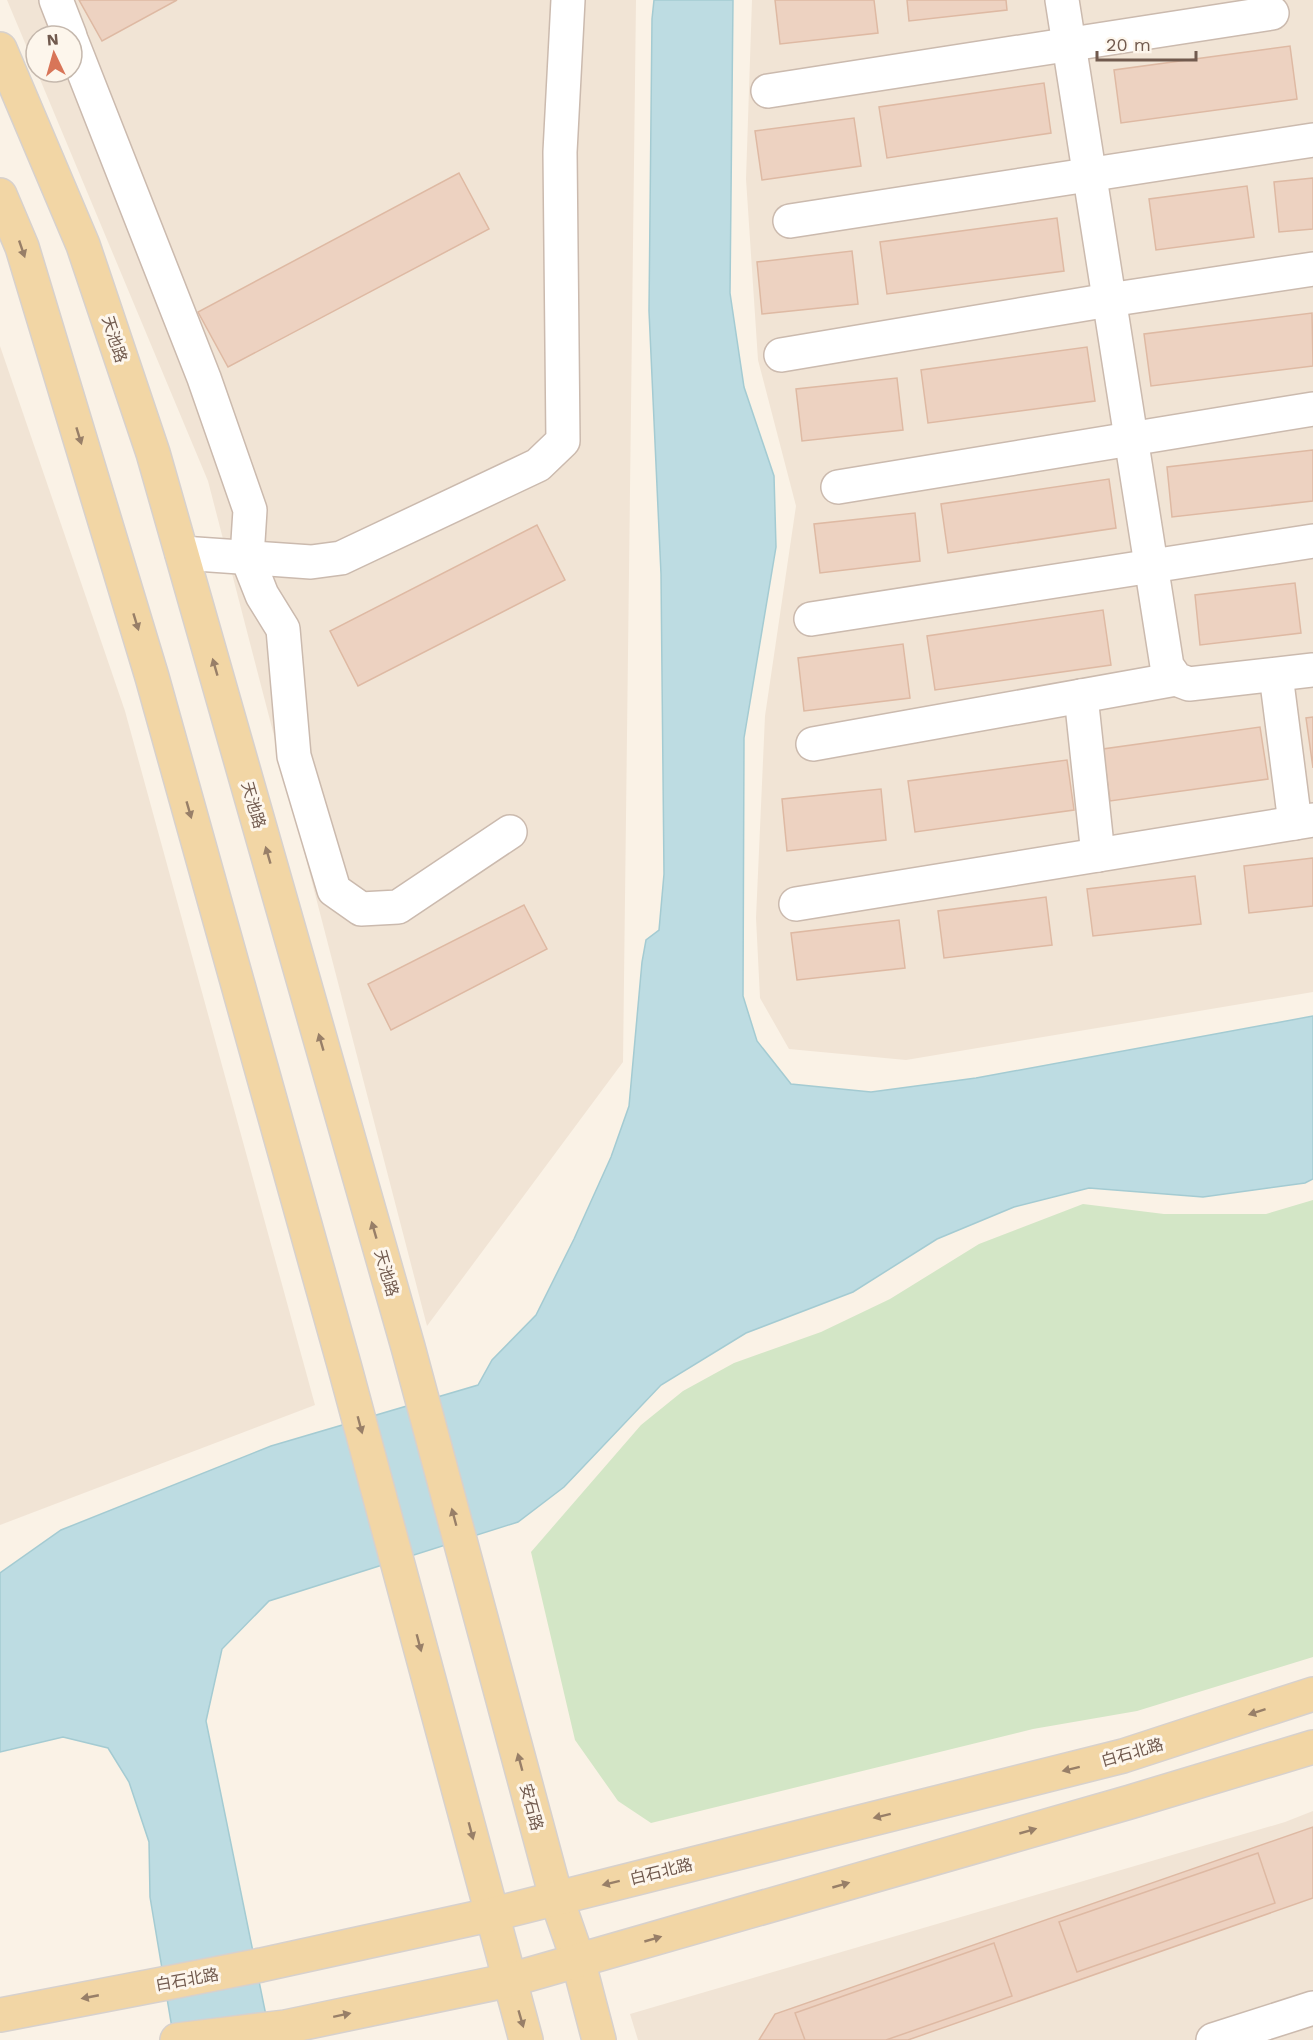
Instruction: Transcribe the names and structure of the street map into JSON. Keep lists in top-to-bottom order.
{
  "streets": {
    "main road": ["天池路", "白石北路", "安石路"]
  },
  "crossings": [
    ["天池路", "安石路"],
    ["白石北路", "安石路"]
  ],
  "scale_bar": "20 m",
  "north": "top"
}
